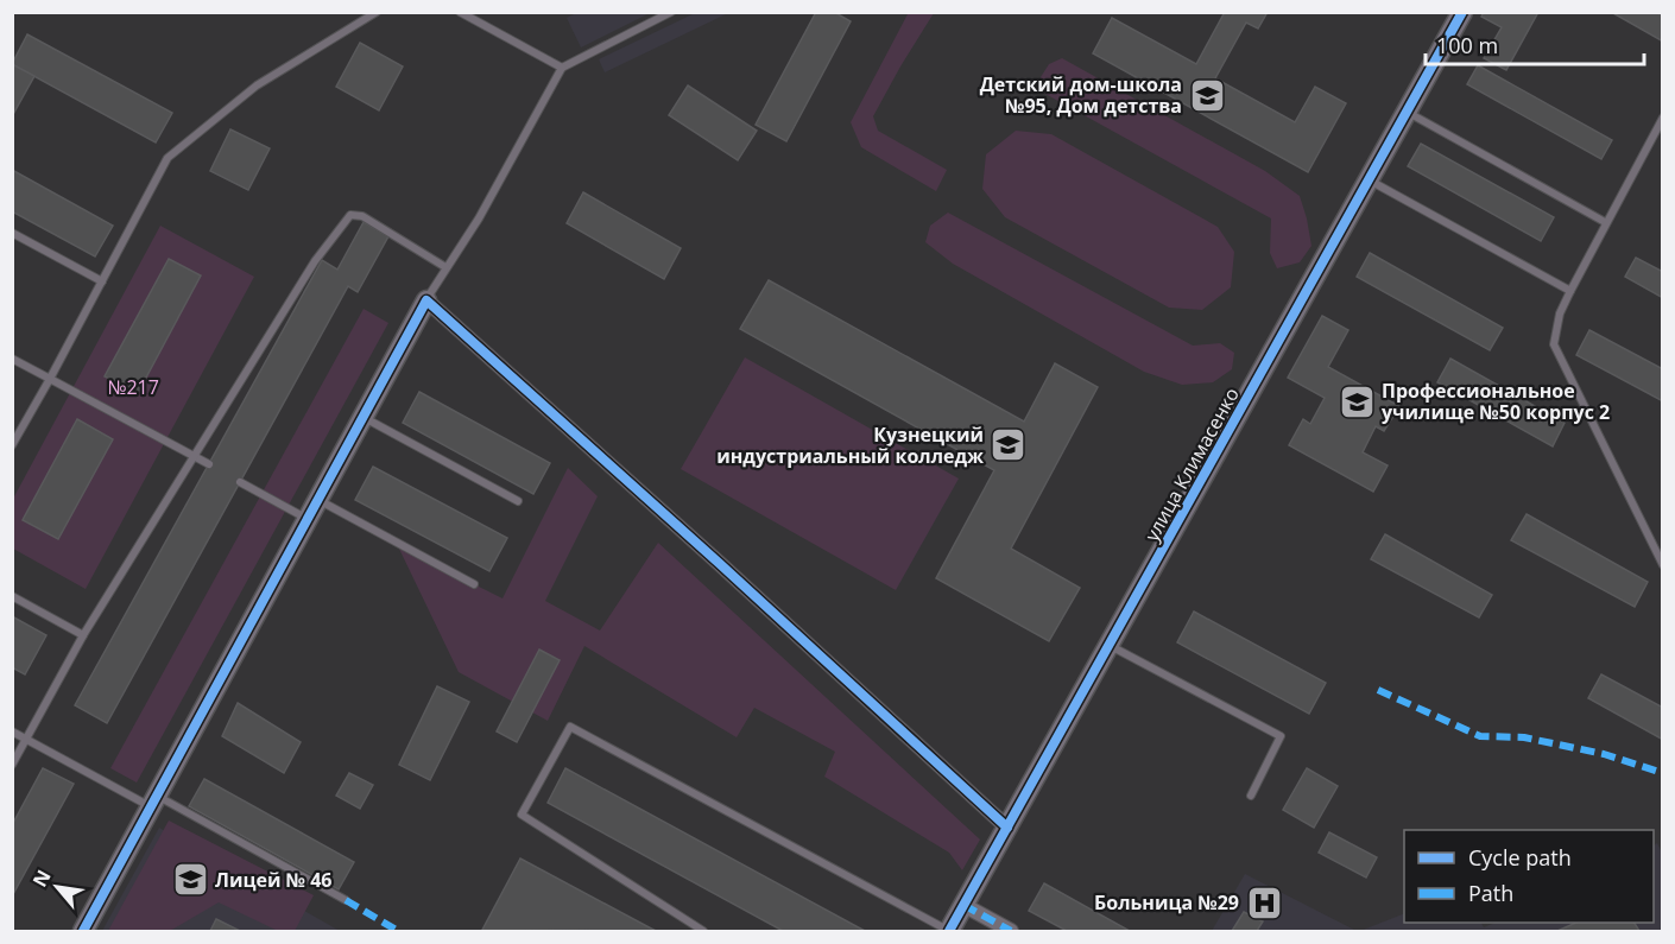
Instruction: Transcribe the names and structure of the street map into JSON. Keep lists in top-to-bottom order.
{
  "streets": {
    "street": ["улица Климасенко"]
  },
  "parks": ["№217"],
  "places": {
    "school or university": [
      "Детский дом-школа №95, Дом детства",
      "Профессиональное училище №50 корпус 2",
      "Кузнецкий индустриальный колледж",
      "Лицей № 46"
    ],
    "hospital": ["Больница №29"]
  },
  "legend": ["Cycle path", "Path"],
  "scale_bar": "100 m",
  "north": "top left"
}
